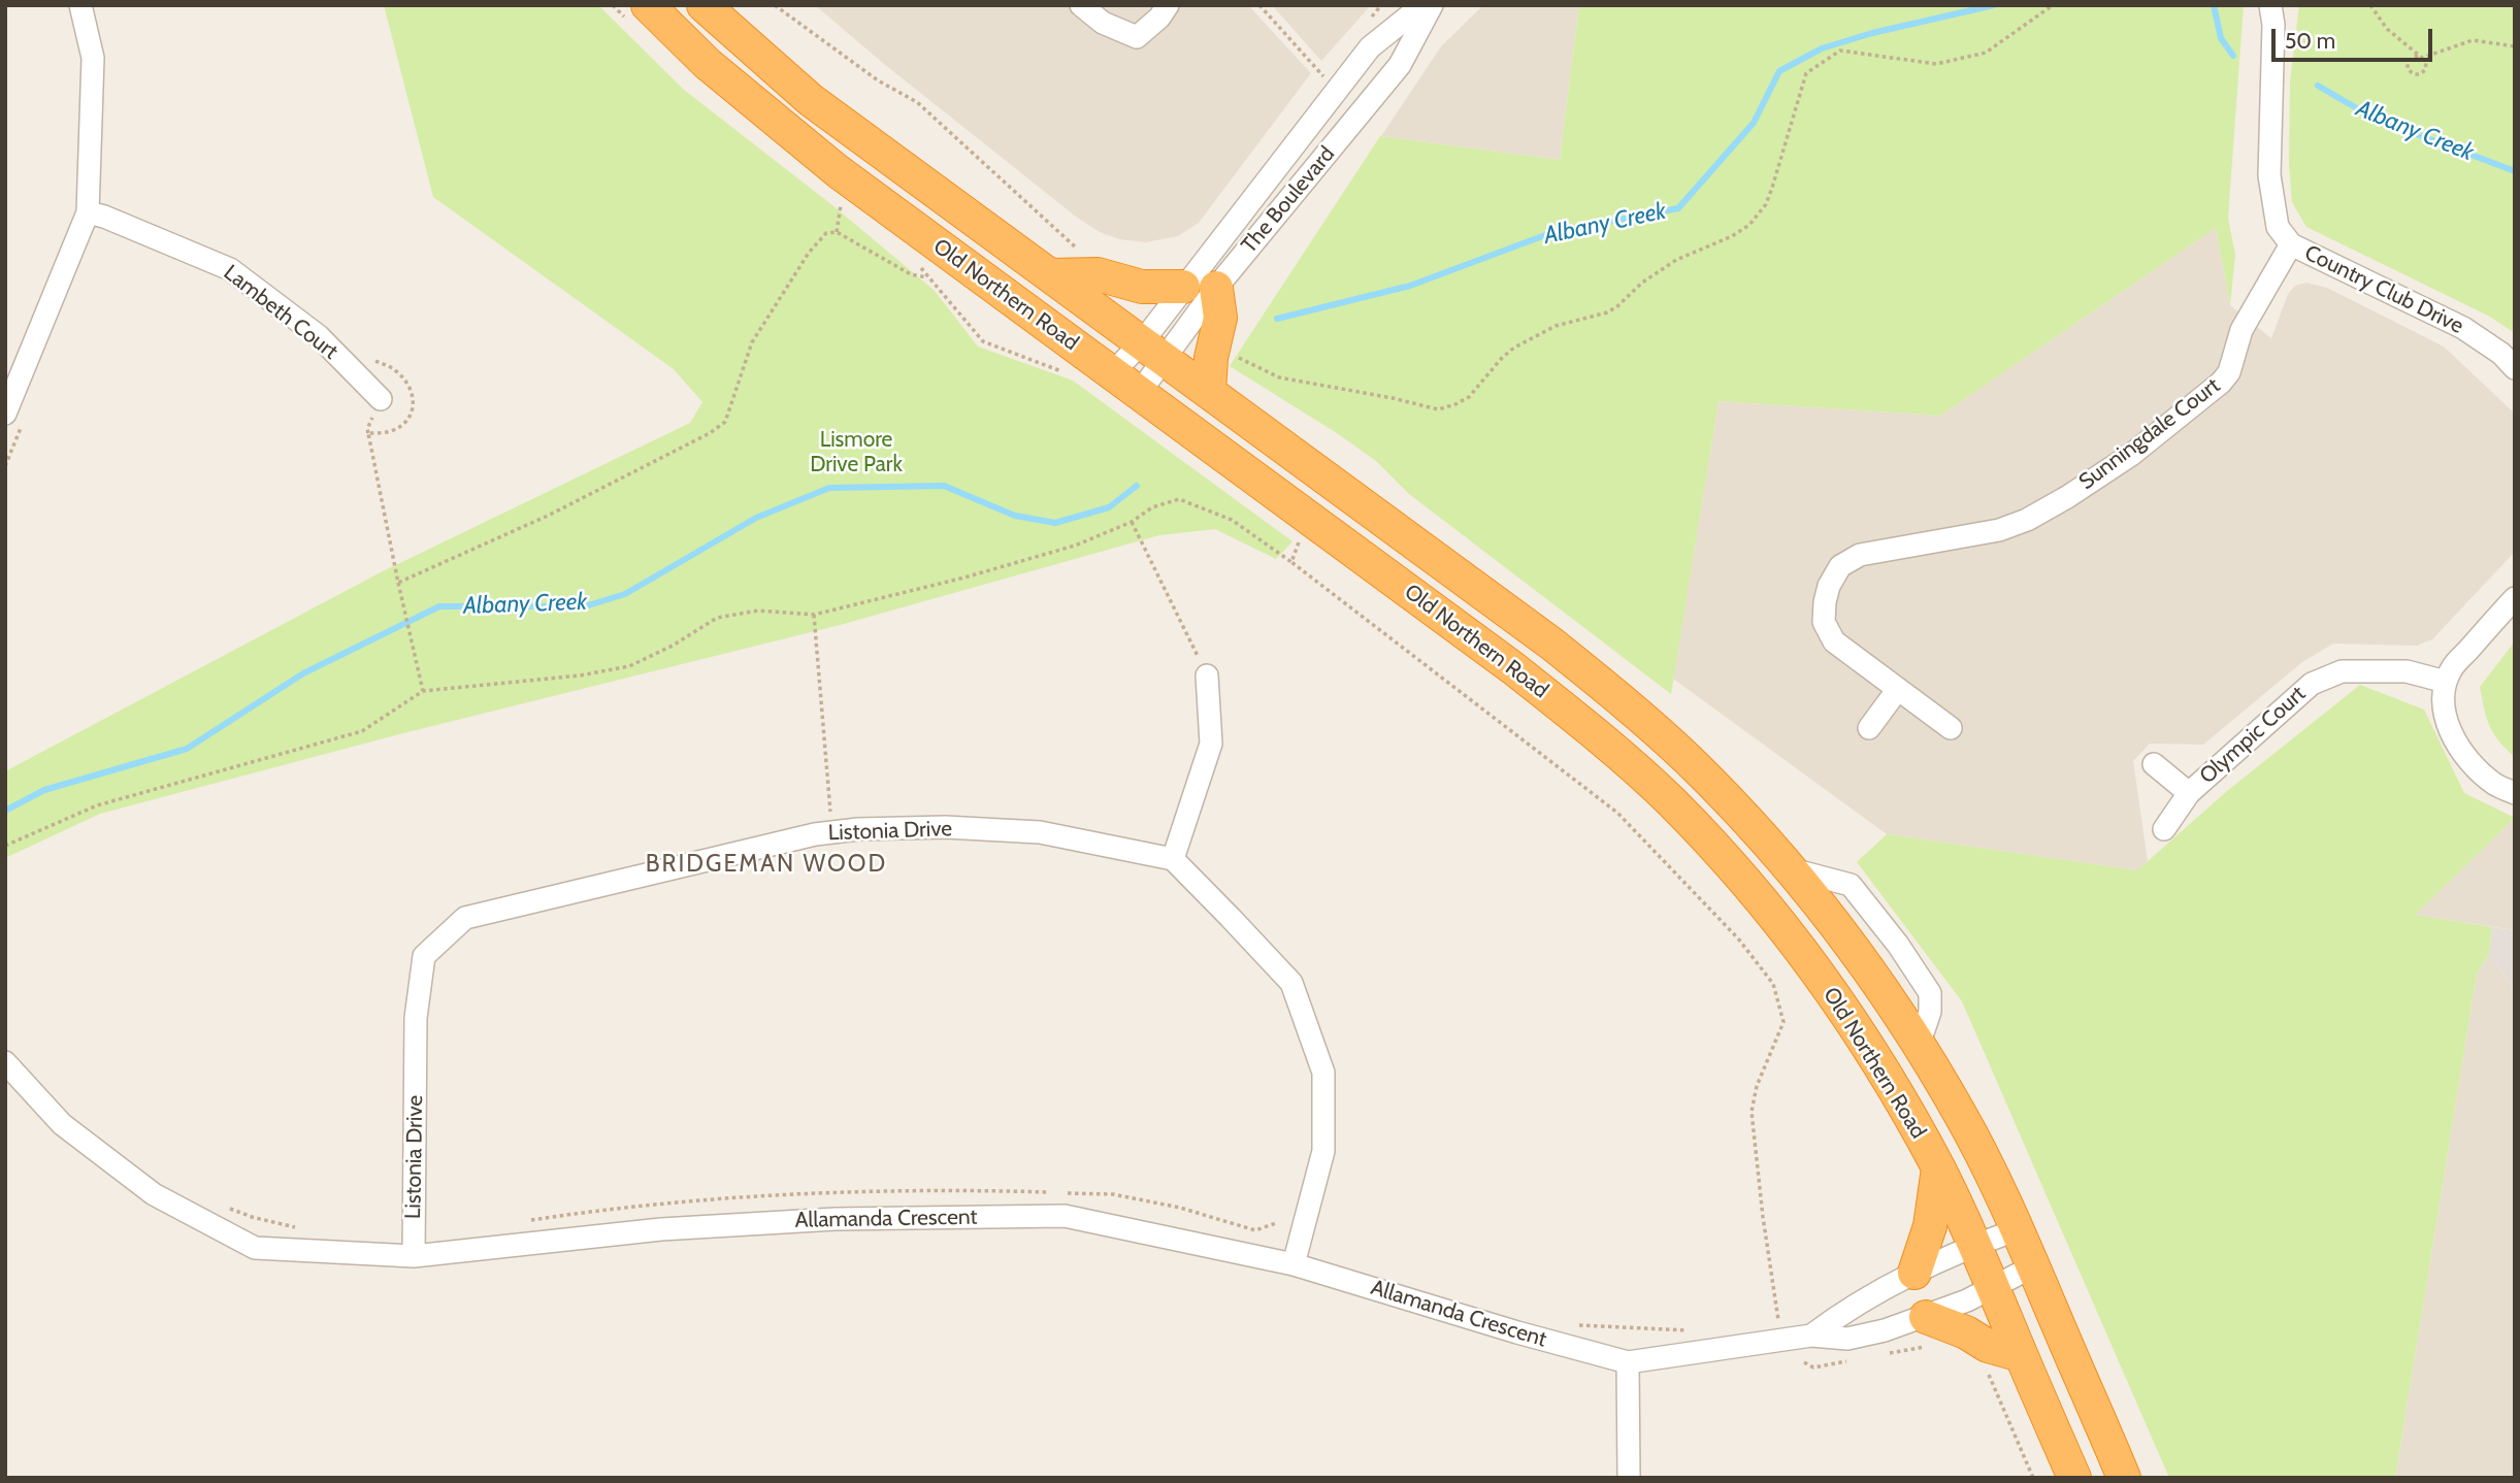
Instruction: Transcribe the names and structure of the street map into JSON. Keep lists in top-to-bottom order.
{
  "streets": {
    "highway": ["Old Northern Road"],
    "street": [
      "The Boulevard",
      "Country Club Drive",
      "Lambeth Court",
      "Sunningdale Court",
      "Olympic Court",
      "Listonia Drive",
      "Allamanda Crescent"
    ]
  },
  "crossings": [
    ["The Boulevard", "Old Northern Road"],
    ["Country Club Drive", "Sunningdale Court"],
    ["Old Northern Road", "Allamanda Crescent"],
    ["Listonia Drive", "Allamanda Crescent"]
  ],
  "districts": ["BRIDGEMAN WOOD"],
  "water": ["Albany Creek"],
  "parks": ["Lismore Drive Park"],
  "scale_bar": "50 m"
}
